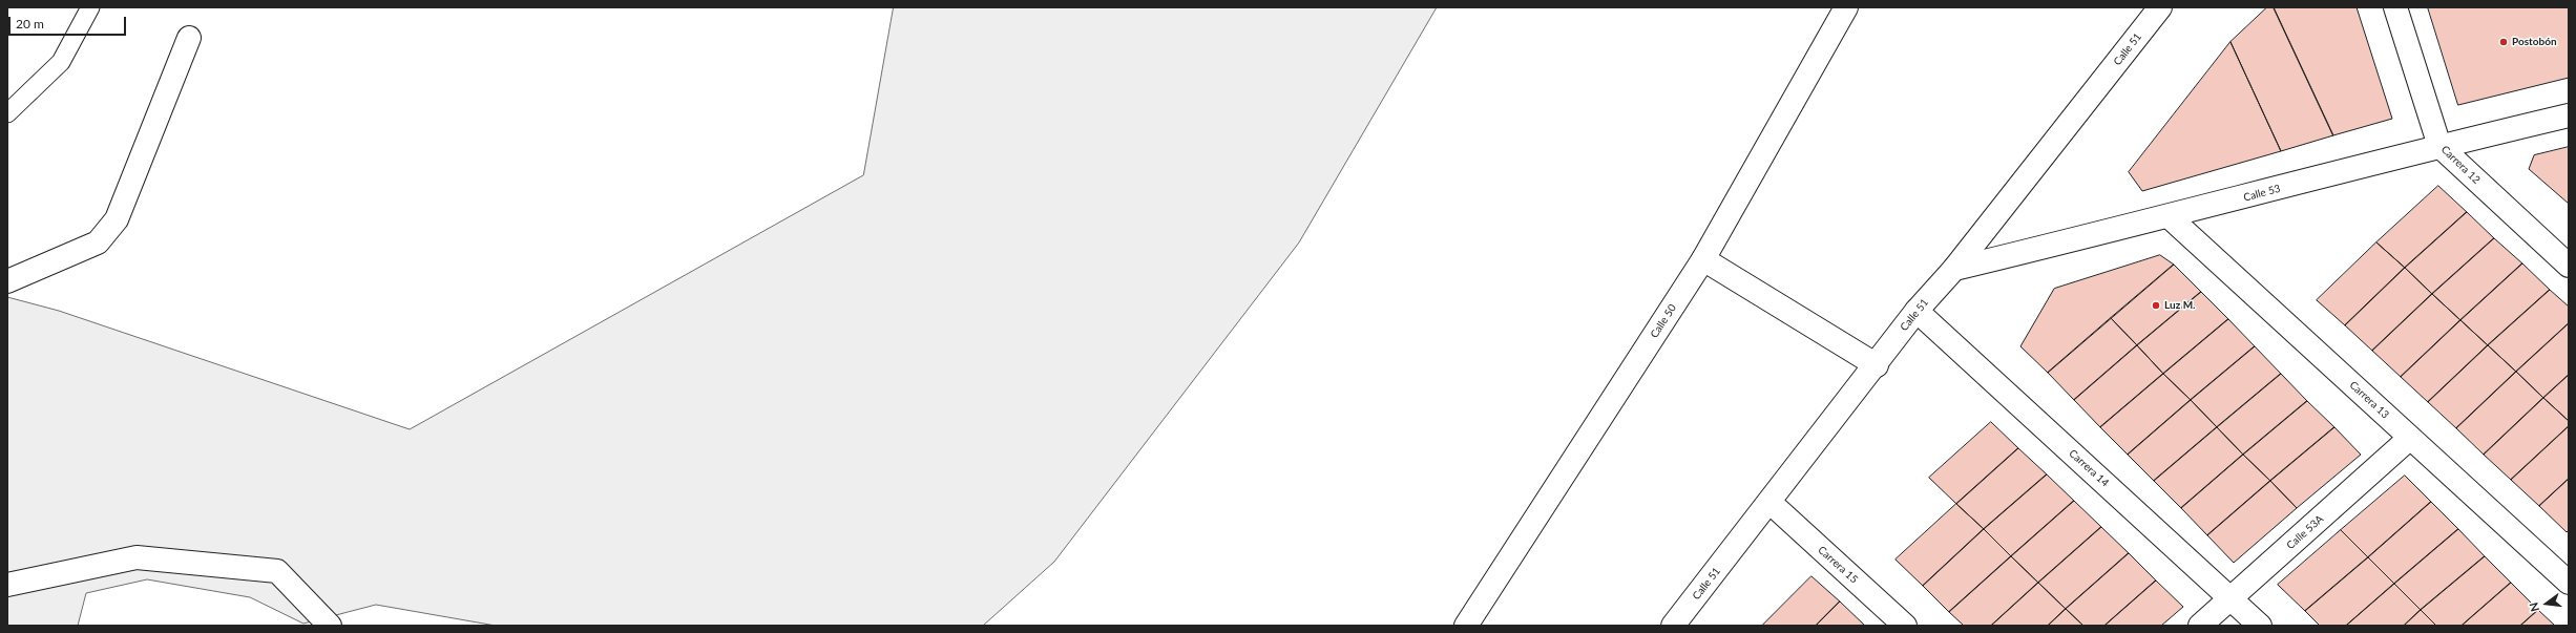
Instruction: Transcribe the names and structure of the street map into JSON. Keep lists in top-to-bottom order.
{
  "streets": {
    "street": [
      "Calle 51",
      "Carrera 12",
      "Calle 53",
      "Calle 50",
      "Carrera 13",
      "Carrera 14",
      "Calle 53A",
      "Carrera 15"
    ]
  },
  "crossings": [
    ["Calle 51", "Calle 53"],
    ["Calle 51", "Carrera 14"],
    ["Calle 51", "Carrera 15"],
    ["Carrera 12", "Calle 53"],
    ["Calle 53", "Carrera 13"],
    ["Carrera 13", "Calle 53A"],
    ["Carrera 14", "Calle 53A"]
  ],
  "places": ["Postobón", "Luz M."],
  "scale_bar": "20 m",
  "north": "left"
}
